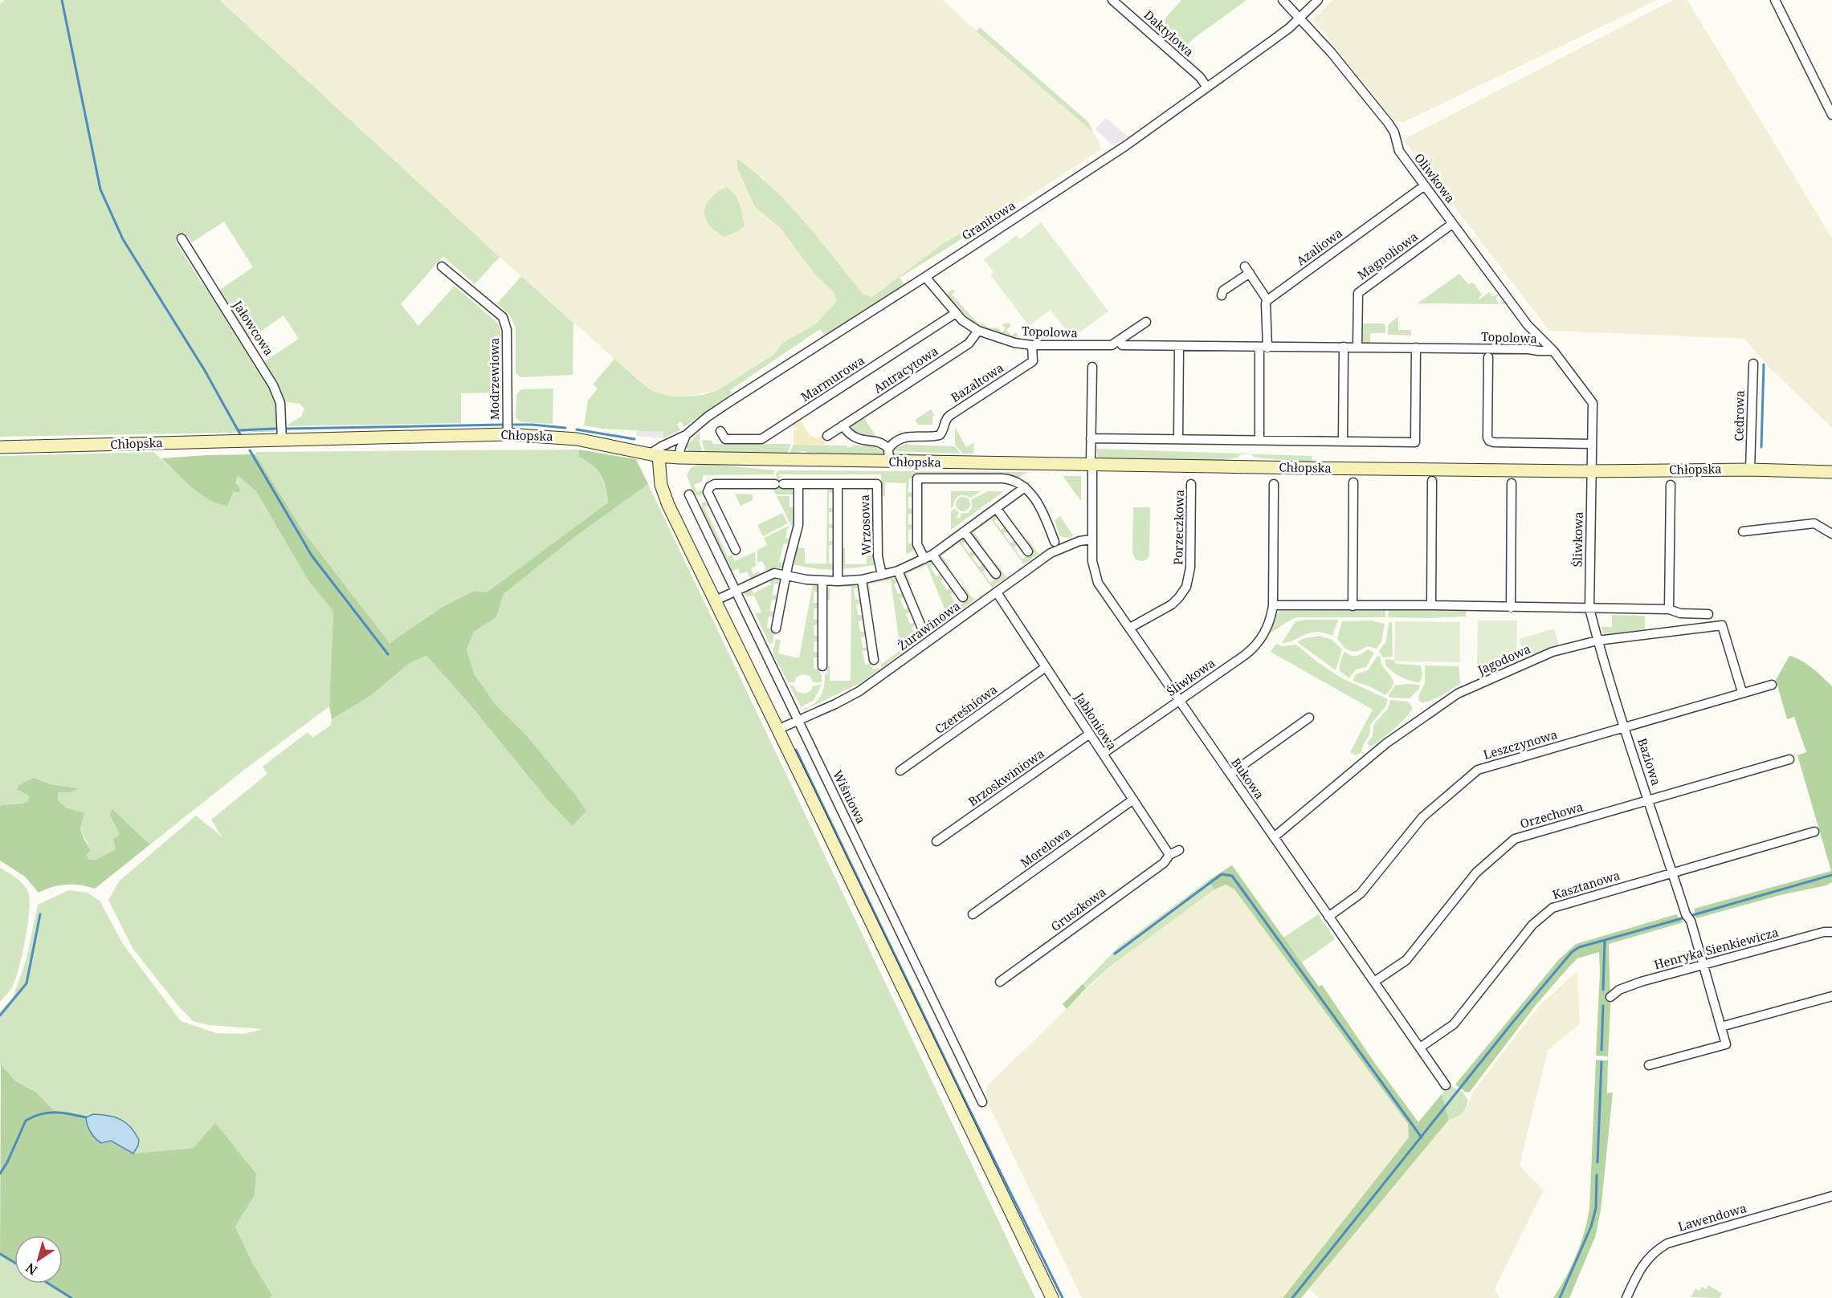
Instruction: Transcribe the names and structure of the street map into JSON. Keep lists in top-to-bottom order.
{
  "streets": {
    "street": [
      "Daktylowa",
      "Oliwkowa",
      "Granitowa",
      "Azaliowa",
      "Magnoliowa",
      "Jałowcowa",
      "Topolowa",
      "Antracytowa",
      "Modrzewiowa",
      "Marmurowa",
      "Bazaltowa",
      "Cedrowa",
      "Chłopska",
      "Wrzosowa",
      "Porzeczkowa",
      "Śliwkowa",
      "Żurawinowa",
      "Jagodowa",
      "Czereśniowa",
      "Jabłoniowa",
      "Leszczynowa",
      "Baziowa",
      "Brzoskwiniowa",
      "Bukowa",
      "Wiśniowa",
      "Orzechowa",
      "Morelowa",
      "Kasztanowa",
      "Gruszkowa",
      "Henryka Sienkiewicza",
      "Lawendowa"
    ]
  },
  "crossings": [
    ["Daktylowa", "Granitowa"],
    ["Oliwkowa", "Granitowa"],
    ["Oliwkowa", "Azaliowa"],
    ["Oliwkowa", "Magnoliowa"],
    ["Oliwkowa", "Topolowa"],
    ["Granitowa", "Topolowa"],
    ["Granitowa", "Chłopska"],
    ["Magnoliowa", "Topolowa"],
    ["Jałowcowa", "Chłopska"],
    ["Topolowa", "Antracytowa"],
    ["Topolowa", "Marmurowa"],
    ["Topolowa", "Bazaltowa"],
    ["Topolowa", "Chłopska"],
    ["Topolowa", "Śliwkowa"],
    ["Modrzewiowa", "Chłopska"],
    ["Cedrowa", "Chłopska"],
    ["Chłopska", "Śliwkowa"],
    ["Chłopska", "Bukowa"],
    ["Wrzosowa", "Wiśniowa"],
    ["Porzeczkowa", "Bukowa"],
    ["Śliwkowa", "Jabłoniowa"],
    ["Śliwkowa", "Baziowa"],
    ["Śliwkowa", "Bukowa"],
    ["Żurawinowa", "Jabłoniowa"],
    ["Żurawinowa", "Bukowa"],
    ["Żurawinowa", "Wiśniowa"],
    ["Jagodowa", "Leszczynowa"],
    ["Jagodowa", "Baziowa"],
    ["Jagodowa", "Bukowa"],
    ["Czereśniowa", "Jabłoniowa"],
    ["Jabłoniowa", "Brzoskwiniowa"],
    ["Jabłoniowa", "Morelowa"],
    ["Jabłoniowa", "Gruszkowa"],
    ["Leszczynowa", "Baziowa"],
    ["Leszczynowa", "Bukowa"],
    ["Baziowa", "Orzechowa"],
    ["Baziowa", "Kasztanowa"],
    ["Baziowa", "Henryka Sienkiewicza"],
    ["Bukowa", "Orzechowa"],
    ["Bukowa", "Kasztanowa"]
  ],
  "north": "bottom left"
}
